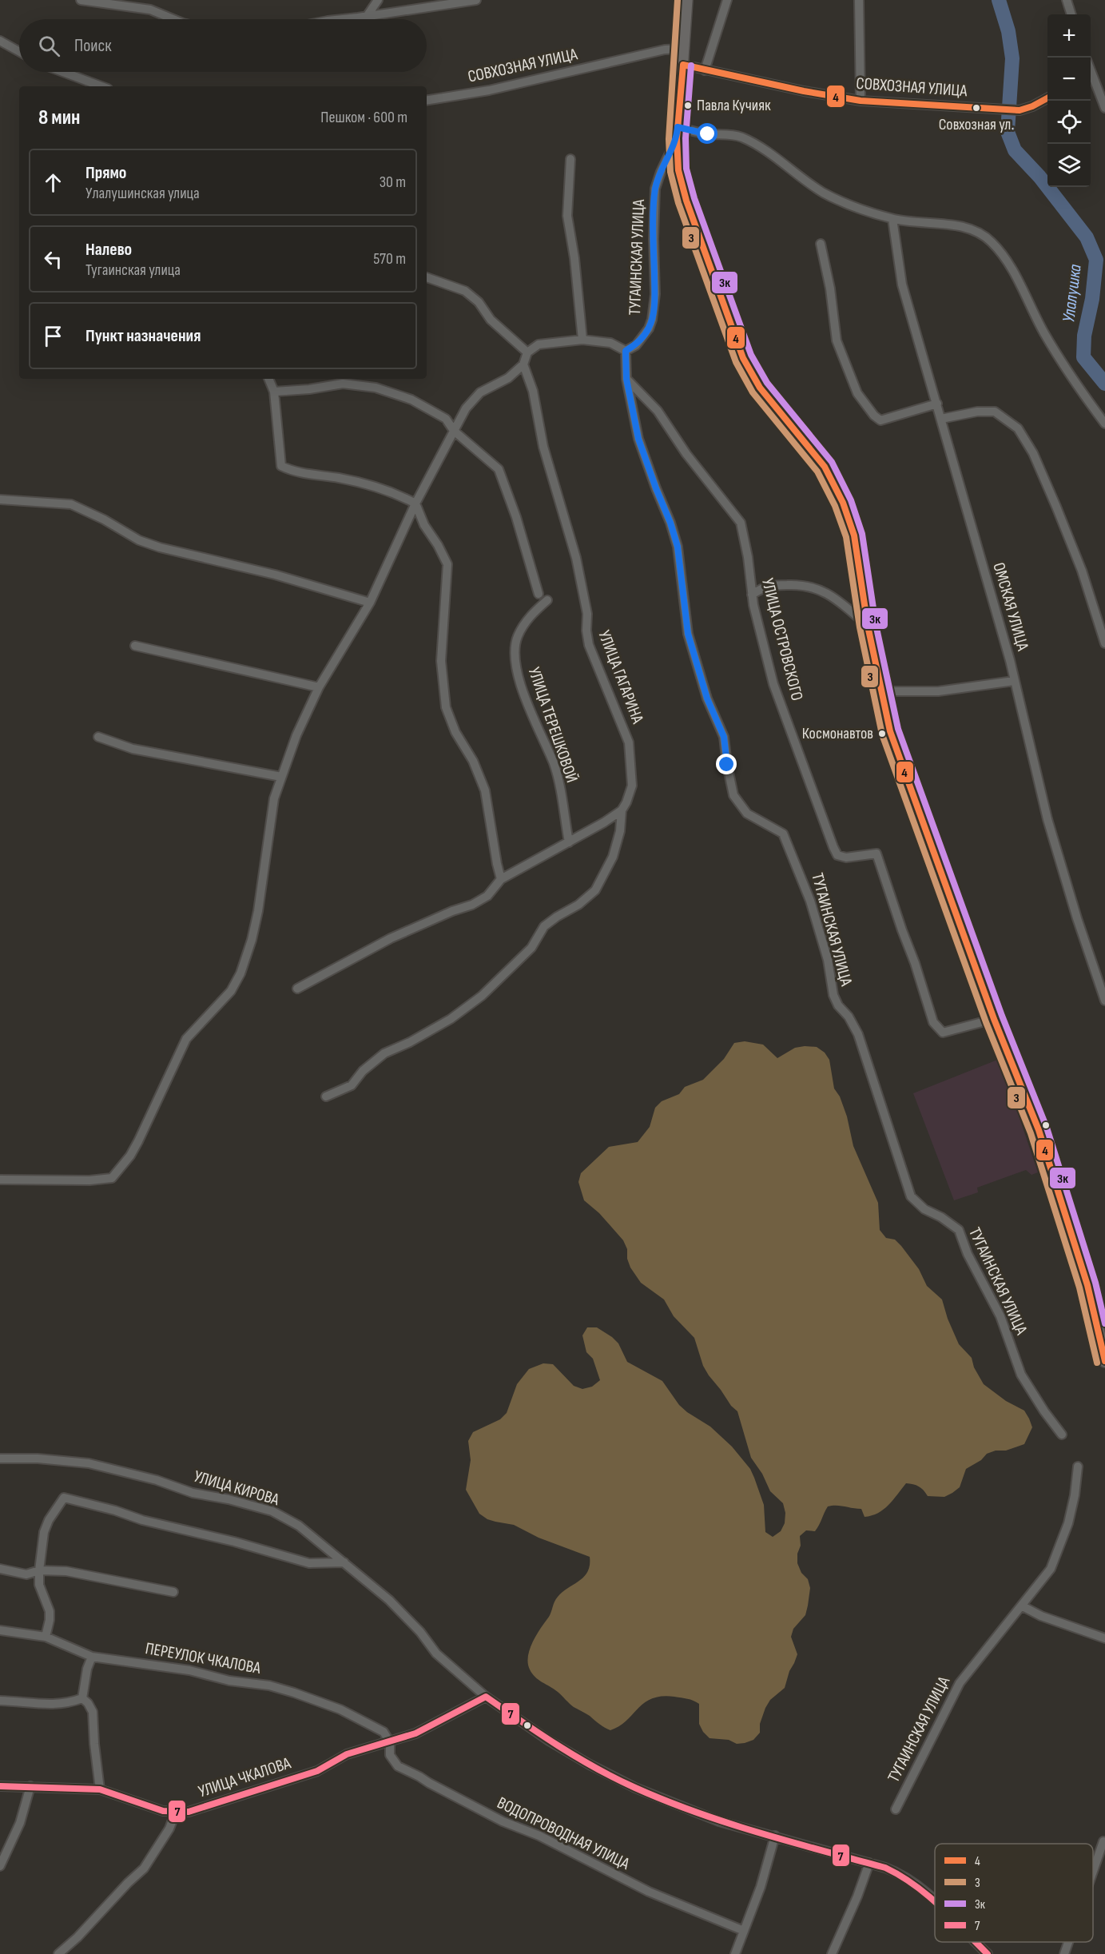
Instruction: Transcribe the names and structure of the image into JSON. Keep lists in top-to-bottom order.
{
  "streets": {
    "street": [
      "СОВХОЗНАЯ УЛИЦА",
      "ТУГАИНСКАЯ УЛИЦА",
      "ОМСКАЯ УЛИЦА",
      "УЛИЦА ОСТРОВСКОГО",
      "УЛИЦА ГАГАРИНА",
      "УЛИЦА ТЕРЕШКОВОЙ",
      "УЛИЦА КИРОВА",
      "ПЕРЕУЛОК ЧКАЛОВА",
      "УЛИЦА ЧКАЛОВА",
      "ВОДОПРОВОДНАЯ УЛИЦА"
    ]
  },
  "crossings": [
    ["ТУГАИНСКАЯ УЛИЦА", "УЛИЦА ОСТРОВСКОГО"],
    ["УЛИЦА КИРОВА", "УЛИЦА ЧКАЛОВА"],
    ["ПЕРЕУЛОК ЧКАЛОВА", "УЛИЦА ЧКАЛОВА"],
    ["ПЕРЕУЛОК ЧКАЛОВА", "ВОДОПРОВОДНАЯ УЛИЦА"],
    ["УЛИЦА ЧКАЛОВА", "ВОДОПРОВОДНАЯ УЛИЦА"]
  ],
  "water": ["Улалушка"],
  "places": ["Павла Кучияк", "Совхозная ул.", "Космонавтов"],
  "lines": [
    "transit line 3",
    "transit line 4",
    "transit line 3к",
    "transit line 7"
  ],
  "legend": [
    "4",
    "3",
    "3к",
    "7"
  ],
  "page": {
    "map_buttons": ["+", "−"],
    "search": "Поиск",
    "heading": ["8 мин", "Пешком · 600 m"],
    "list": [
      ["Прямо", "Улалушинская улица", "30 m"],
      ["Налево", "Тугаинская улица", "570 m"],
      "Пункт назначения"
    ]
  }
}
